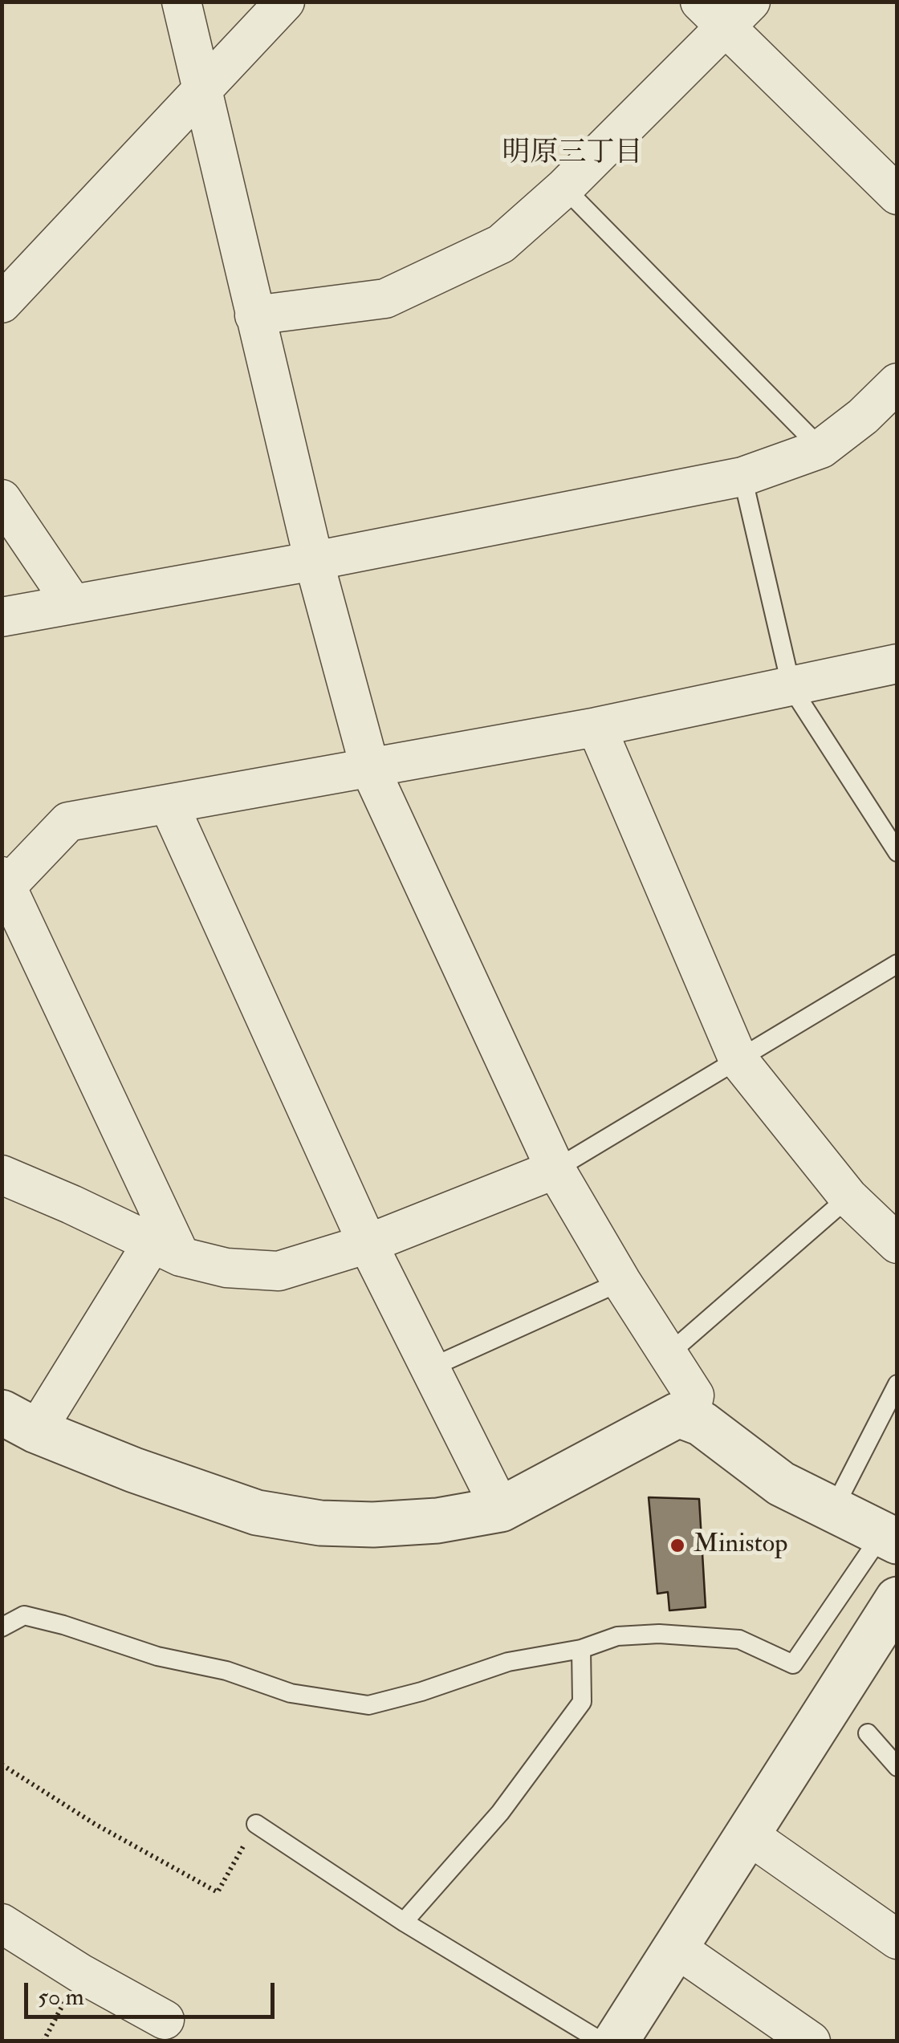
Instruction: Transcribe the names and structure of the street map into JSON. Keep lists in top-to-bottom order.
{
  "districts": ["明原三丁目"],
  "places": ["Ministop"],
  "scale_bar": "50 m"
}
